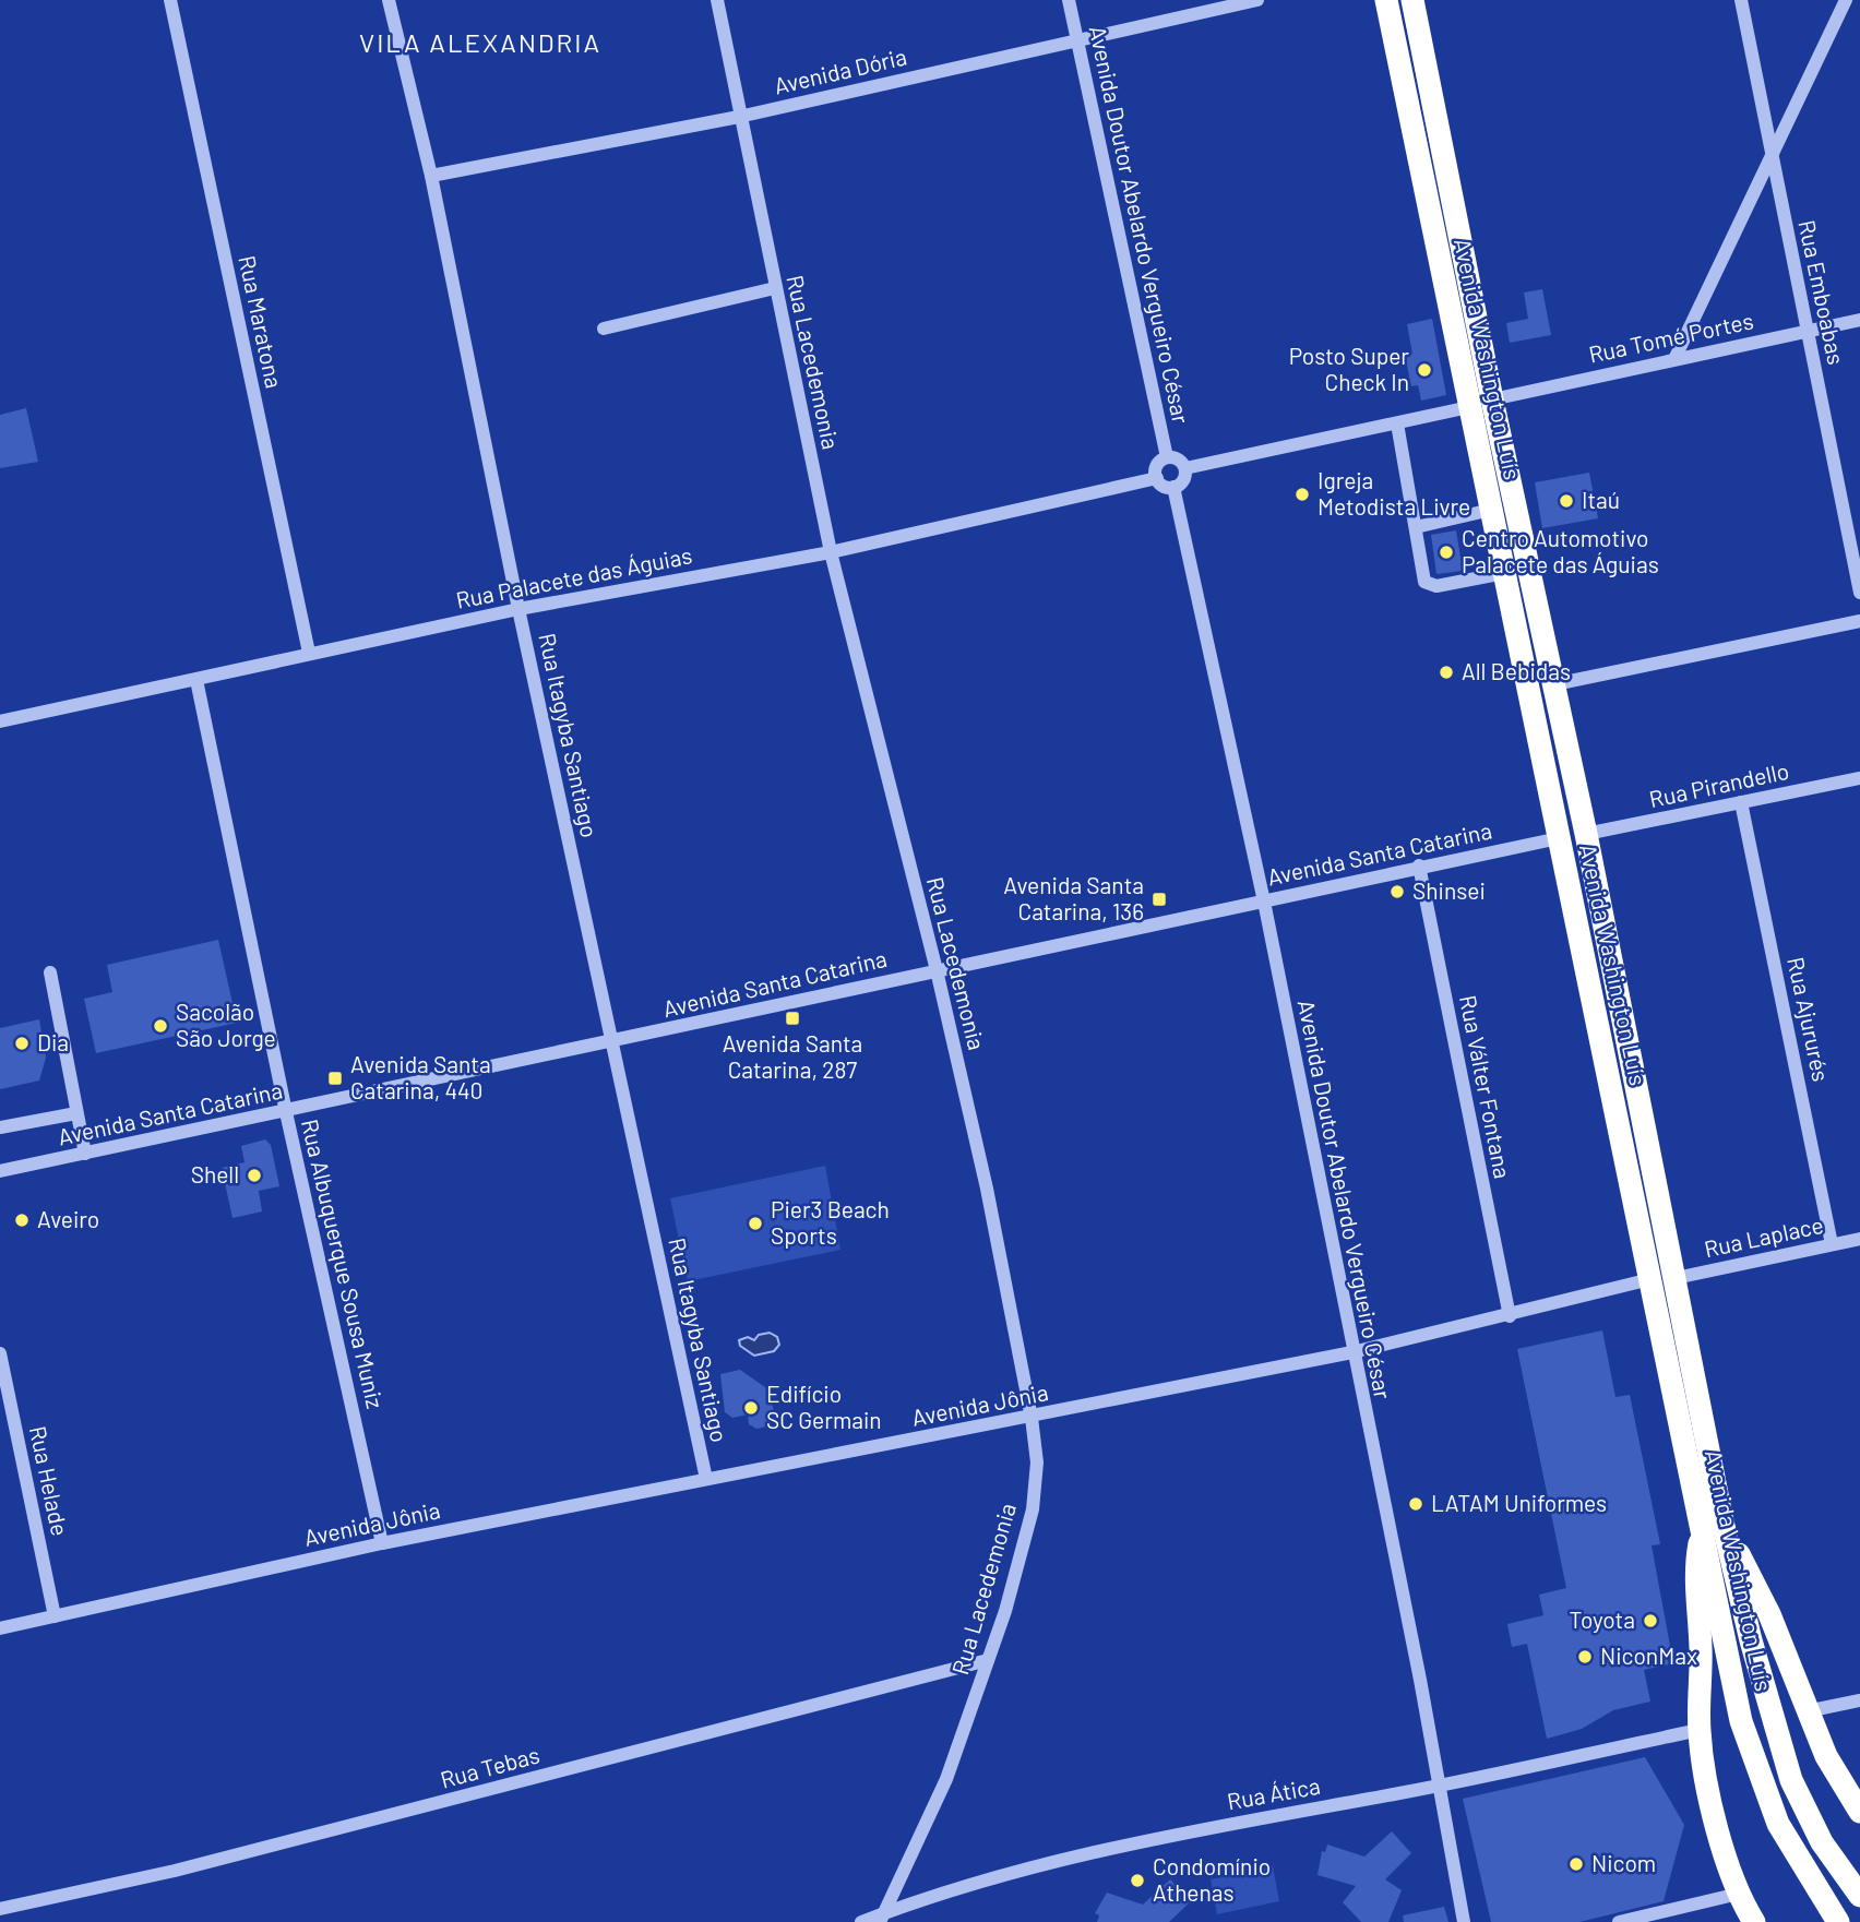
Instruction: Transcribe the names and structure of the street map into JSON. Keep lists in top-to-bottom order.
{
  "streets": {
    "highway": ["Avenida Washington Luís"],
    "street": [
      "Avenida Dória",
      "Avenida Doutor Abelardo Vergueiro César",
      "Rua Emboabas",
      "Rua Maratona",
      "Rua Tomé Portes",
      "Rua Lacedemonia",
      "Rua Palacete das Águias",
      "Rua Itagyba Santiago",
      "Rua Pirandello",
      "Avenida Santa Catarina",
      "Rua Ajururés",
      "Rua Válter Fontana",
      "Rua Laplace",
      "Rua Albuquerque Sousa Muniz",
      "Avenida Jônia",
      "Rua Helade",
      "Rua Tebas",
      "Rua Ática"
    ]
  },
  "crossings": [
    ["Avenida Dória", "Avenida Doutor Abelardo Vergueiro César"],
    ["Avenida Dória", "Rua Lacedemonia"],
    ["Avenida Dória", "Rua Itagyba Santiago"],
    ["Avenida Doutor Abelardo Vergueiro César", "Rua Palacete das Águias"],
    ["Avenida Doutor Abelardo Vergueiro César", "Avenida Santa Catarina"],
    ["Avenida Doutor Abelardo Vergueiro César", "Avenida Jônia"],
    ["Avenida Doutor Abelardo Vergueiro César", "Rua Ática"],
    ["Rua Emboabas", "Rua Tomé Portes"],
    ["Rua Maratona", "Rua Palacete das Águias"],
    ["Rua Tomé Portes", "Avenida Washington Luís"],
    ["Avenida Washington Luís", "Rua Pirandello"],
    ["Avenida Washington Luís", "Avenida Santa Catarina"],
    ["Avenida Washington Luís", "Rua Laplace"],
    ["Avenida Washington Luís", "Avenida Jônia"],
    ["Rua Lacedemonia", "Rua Palacete das Águias"],
    ["Rua Lacedemonia", "Avenida Santa Catarina"],
    ["Rua Lacedemonia", "Avenida Jônia"],
    ["Rua Lacedemonia", "Rua Tebas"],
    ["Rua Lacedemonia", "Rua Ática"],
    ["Rua Palacete das Águias", "Rua Itagyba Santiago"],
    ["Rua Palacete das Águias", "Rua Albuquerque Sousa Muniz"],
    ["Rua Itagyba Santiago", "Avenida Santa Catarina"],
    ["Rua Itagyba Santiago", "Avenida Jônia"],
    ["Rua Pirandello", "Rua Ajururés"],
    ["Avenida Santa Catarina", "Rua Válter Fontana"],
    ["Avenida Santa Catarina", "Rua Albuquerque Sousa Muniz"],
    ["Rua Ajururés", "Rua Laplace"],
    ["Rua Válter Fontana", "Avenida Jônia"],
    ["Rua Albuquerque Sousa Muniz", "Avenida Jônia"],
    ["Avenida Jônia", "Rua Helade"]
  ],
  "districts": ["VILA ALEXANDRIA"],
  "places": {
    "other": [
      "Posto Super Check In",
      "Igreja Metodista Livre",
      "Itaú",
      "Centro Automotivo Palacete das Águias",
      "All Bebidas",
      "Shinsei",
      "Sacolão São Jorge",
      "Dia",
      "Shell",
      "Aveiro",
      "Pier3 Beach Sports",
      "Edifício SC Germain",
      "LATAM Uniformes",
      "Toyota",
      "NiconMax",
      "Nicom",
      "Condomínio Athenas"
    ],
    "transit": ["Avenida Santa Catarina, 136", "Avenida Santa Catarina, 287", "Avenida Santa Catarina, 440"]
  }
}
